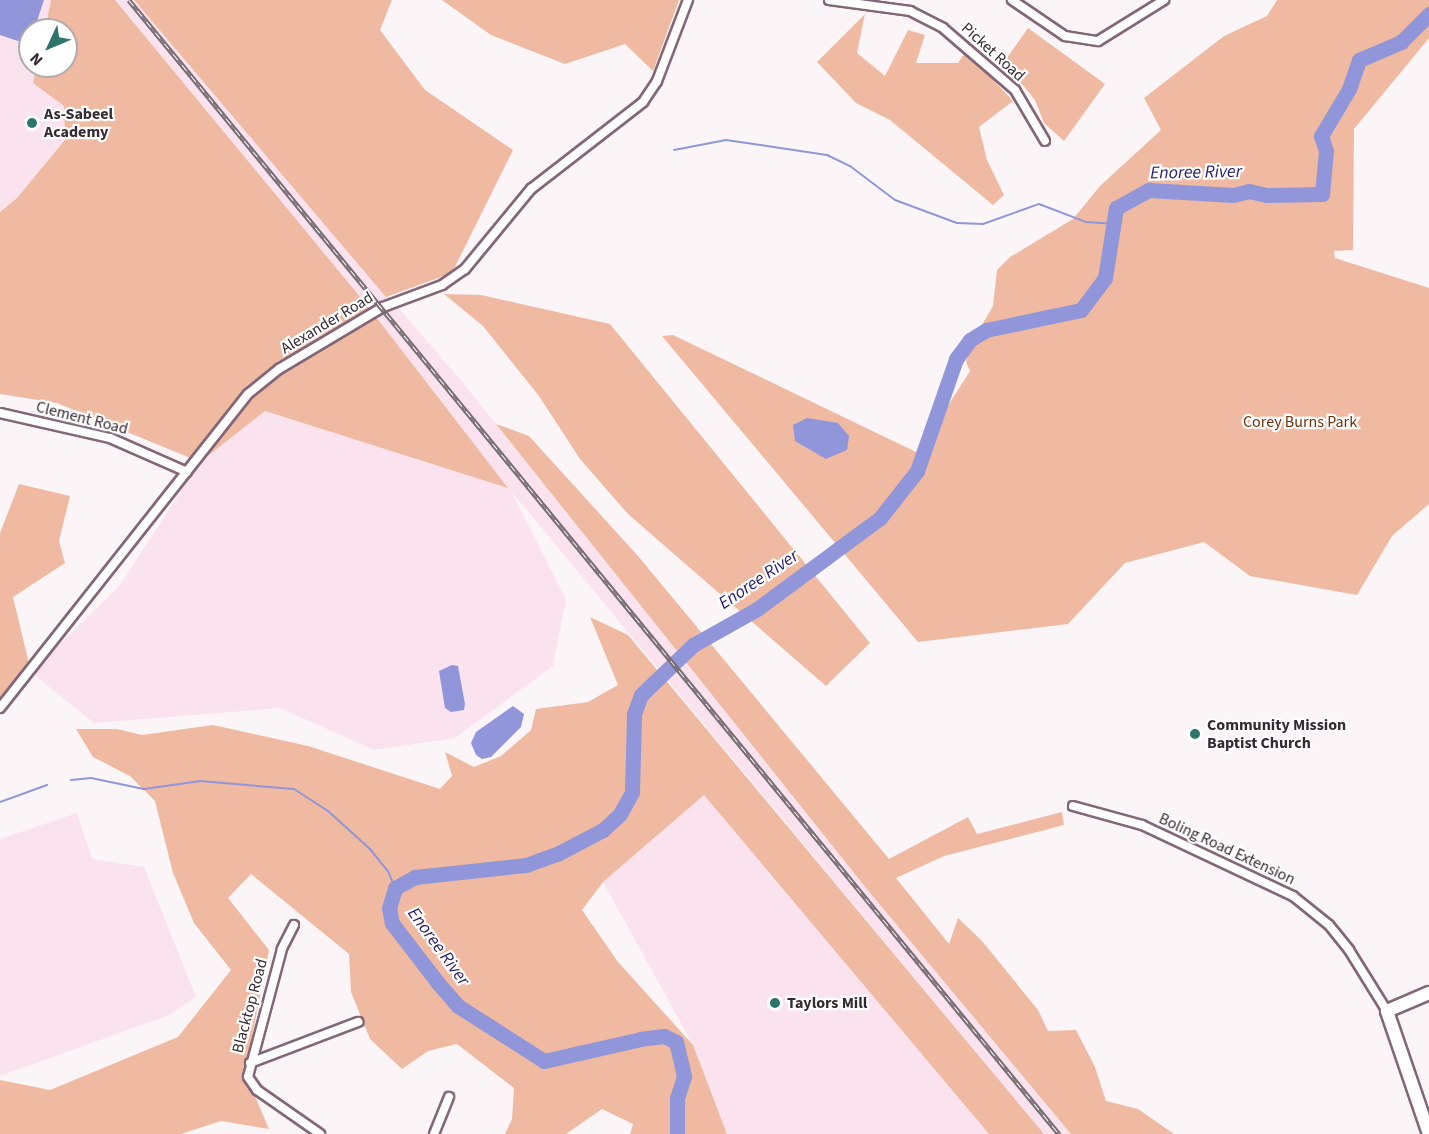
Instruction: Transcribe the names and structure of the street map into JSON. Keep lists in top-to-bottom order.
{
  "streets": {
    "street": [
      "Picket Road",
      "Alexander Road",
      "Clement Road",
      "Boling Road Extension",
      "Blacktop Road"
    ]
  },
  "crossings": [
    ["Alexander Road", "Clement Road"]
  ],
  "water": ["Enoree River"],
  "parks": ["Corey Burns Park"],
  "places": ["As-Sabeel Academy", "Community Mission Baptist Church", "Taylors Mill"],
  "north": "bottom left"
}
